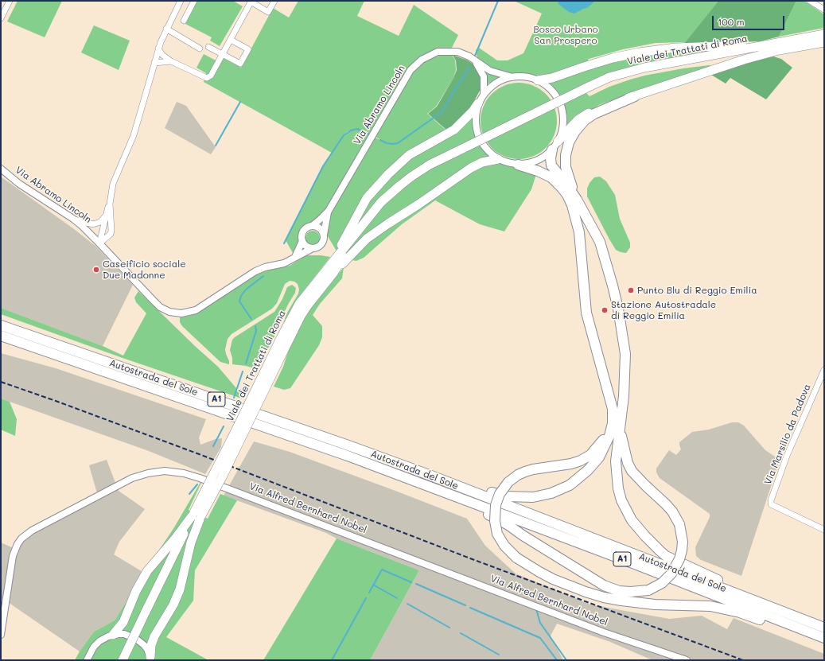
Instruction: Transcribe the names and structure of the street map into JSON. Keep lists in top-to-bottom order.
{
  "streets": {
    "highway": ["Viale dei Trattati di Roma", "Autostrada del Sole", "A1"],
    "street": ["Via Abramo Lincoln", "Via Marsilio da Padova", "Via Alfred Bernhard Nobel"]
  },
  "parks": ["Bosco Urbano San Prospero"],
  "places": ["Caseificio sociale Due Madonne", "Punto Blu di Reggio Emilia", "Stazione Autostradale di Reggio Emilia"],
  "scale_bar": "100 m"
}
